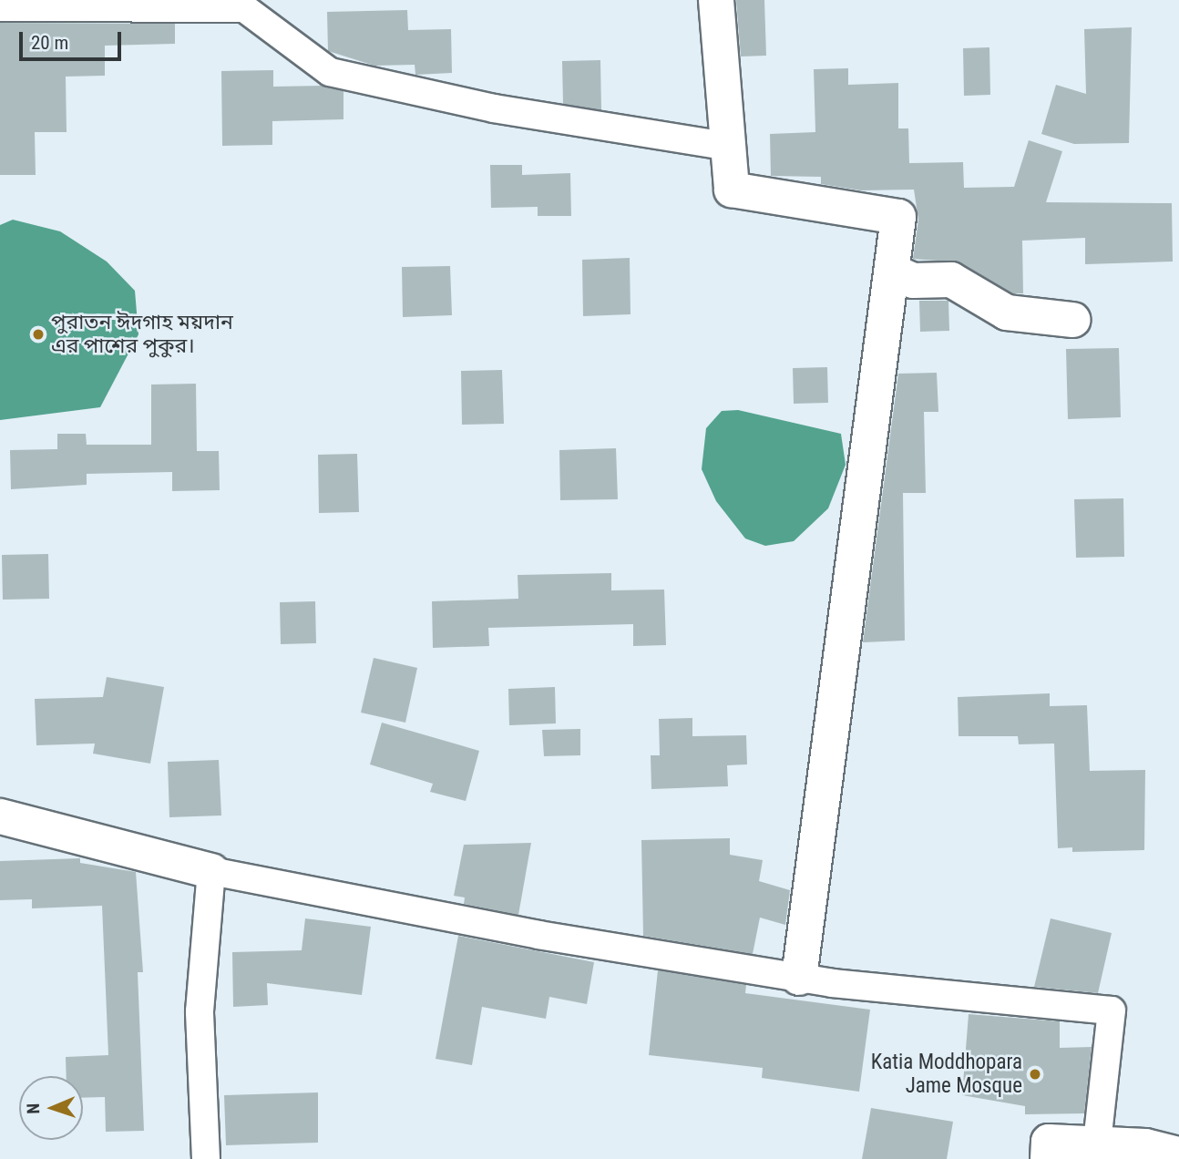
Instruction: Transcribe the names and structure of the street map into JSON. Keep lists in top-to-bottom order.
{
  "places": ["পুরাতন ঈদগাহ ময়দান এর পাশের পুকুর।", "Katia Moddhopara Jame Mosque"],
  "scale_bar": "20 m",
  "north": "left"
}
